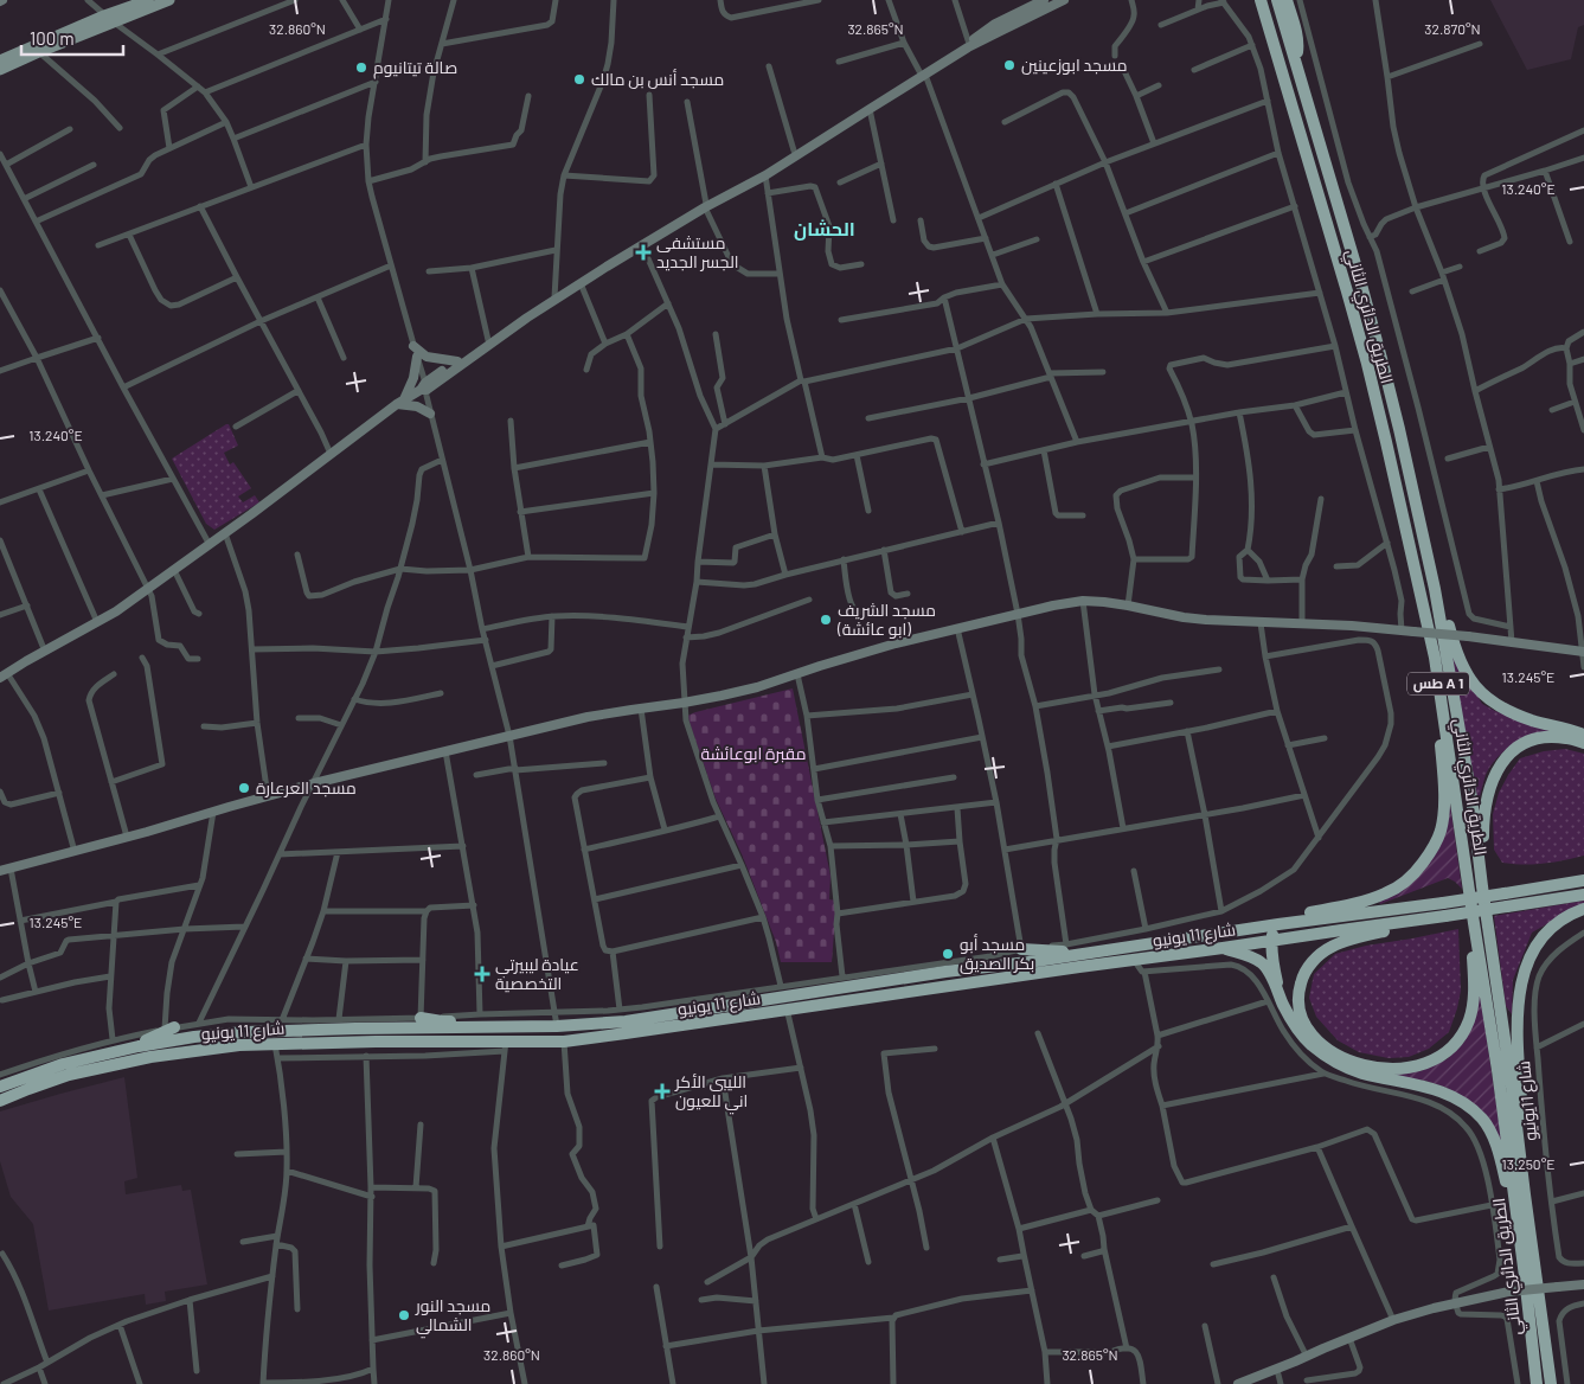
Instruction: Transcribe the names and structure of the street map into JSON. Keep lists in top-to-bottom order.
{
  "streets": {
    "highway": ["الطريق الدائري الثاني", "طس A 1", "شارع 11 يونيو"],
    "street": ["شارع 11يونيو"]
  },
  "districts": ["الحشان"],
  "parks": ["مقبرة ابوعائشة"],
  "places": {
    "other": [
      "مسجد ابوزعينين",
      "صالة تيتانيوم",
      "مسجد أنس بن مالك",
      "مسجد الشريف (ابو عائشة)",
      "مسجد العرعارة",
      "مسجد أبو بكر الصديق",
      "مسجد النور الشمالي"
    ],
    "health": ["مستشفى الجسر الجديد", "عيادة ليبيرتي التخصصية", "الليبي الأكر اني للعيون"]
  },
  "scale_bar": "100 m",
  "coordinates": [
    "32.860°N",
    "32.865°N",
    "32.870°N",
    "13.240°E",
    "13.245°E",
    "13.250°E"
  ]
}
